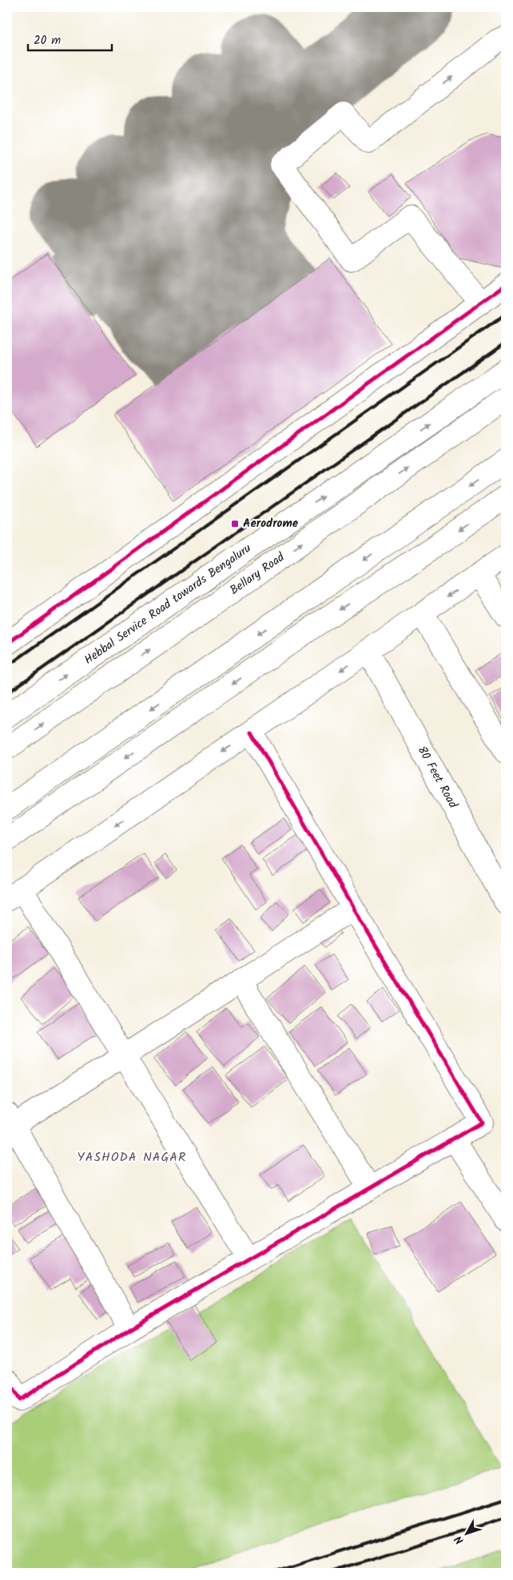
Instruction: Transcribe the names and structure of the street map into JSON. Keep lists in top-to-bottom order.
{
  "streets": {
    "main road": ["Bellary Road", "Hebbal Service Road towards Bengaluru", "80 Feet Road"]
  },
  "districts": ["YASHODA NAGAR"],
  "places": {
    "transit": ["Aerodrome"]
  },
  "scale_bar": "20 m",
  "north": "bottom left"
}
